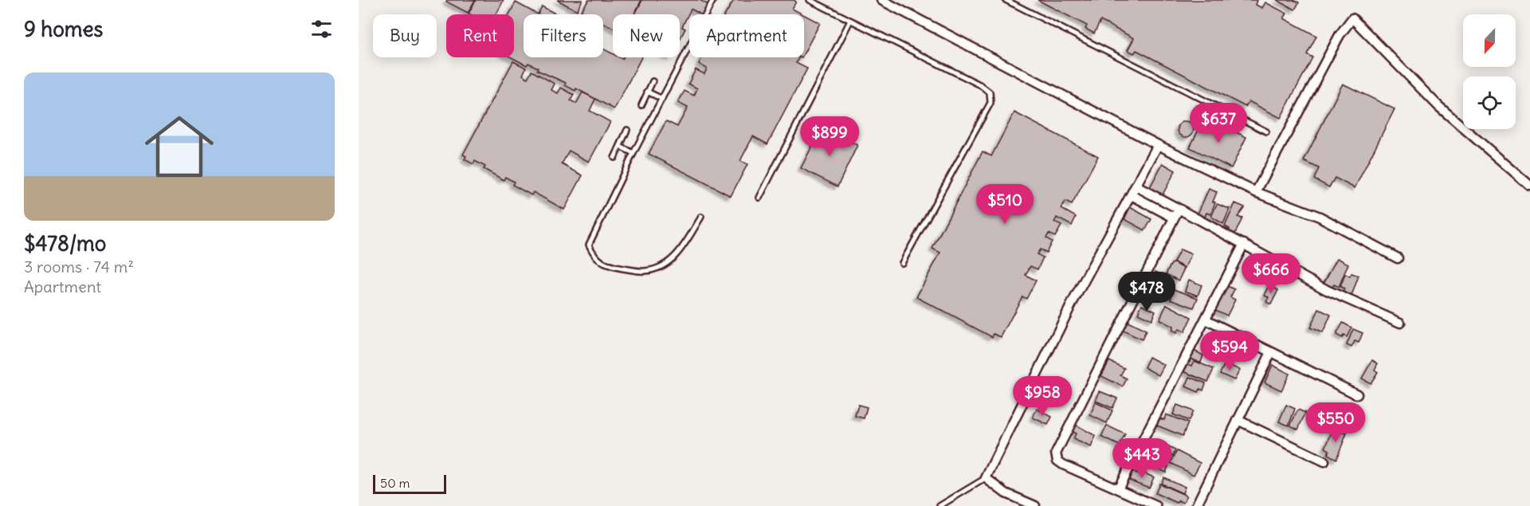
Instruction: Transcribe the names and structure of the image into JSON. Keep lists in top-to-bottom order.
{
  "scale_bar": "50 m",
  "north": "bottom",
  "page": {
    "heading": "9 homes",
    "chip": [
      "Buy",
      "Rent",
      "Filters",
      "New",
      "Apartment"
    ],
    "list": [
      {
        "name": "$478/mo",
        "note": "3 rooms · 74 m² · Apartment"
      }
    ],
    "price": [
      "$637",
      "$899",
      "$510",
      "$666",
      "$478",
      "$594",
      "$958",
      "$550",
      "$443"
    ],
    "scale": "50 m"
  }
}
